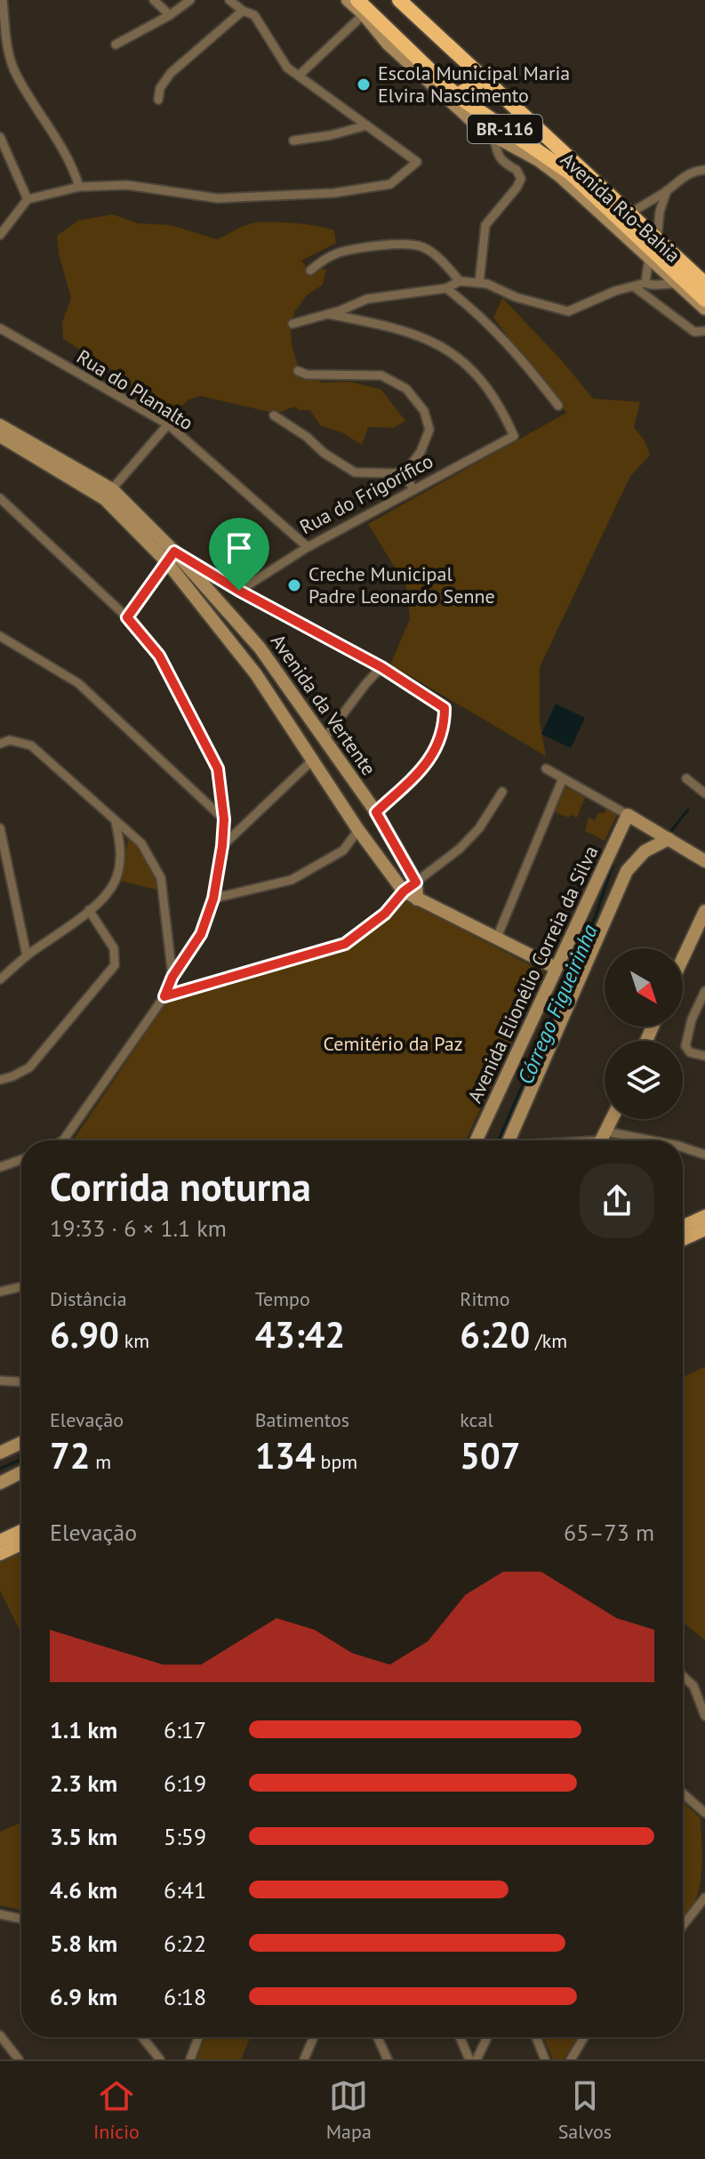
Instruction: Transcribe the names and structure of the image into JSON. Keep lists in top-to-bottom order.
{
  "streets": {
    "highway": ["BR-116"],
    "street": [
      "Avenida Rio-Bahia",
      "Rua do Planalto",
      "Rua do Frigorífico",
      "Avenida da Vertente",
      "Avenida Elionélio Correia da Silva"
    ]
  },
  "crossings": [
    ["BR-116", "Avenida Rio-Bahia"],
    ["Rua do Planalto", "Rua do Frigorífico"],
    ["Avenida da Vertente", "Avenida Elionélio Correia da Silva"]
  ],
  "water": ["Córrego Figueirinha"],
  "parks": ["Cemitério da Paz"],
  "places": ["Escola Municipal Maria Elvira Nascimento", "Creche Municipal Padre Leonardo Senne"],
  "north": "bottom right",
  "page": {
    "heading": ["Corrida noturna", "19:33 · 6 × 1.1 km"],
    "stats": [
      ["Distância", "6.90 km"],
      ["Tempo", "43:42"],
      ["Ritmo", "6:20 /km"],
      ["Elevação", "72 m"],
      ["Batimentos", "134 bpm"],
      ["kcal", "507"]
    ],
    "chart": ["Elevação", "65–73 m"],
    "list": [
      {
        "name": "1.1 km",
        "note": "6:17"
      },
      {
        "name": "2.3 km",
        "note": "6:19"
      },
      {
        "name": "3.5 km",
        "note": "5:59"
      },
      {
        "name": "4.6 km",
        "note": "6:41"
      },
      {
        "name": "5.8 km",
        "note": "6:22"
      },
      {
        "name": "6.9 km",
        "note": "6:18"
      }
    ],
    "tabs": ["Início", "Mapa", "Salvos"]
  }
}
